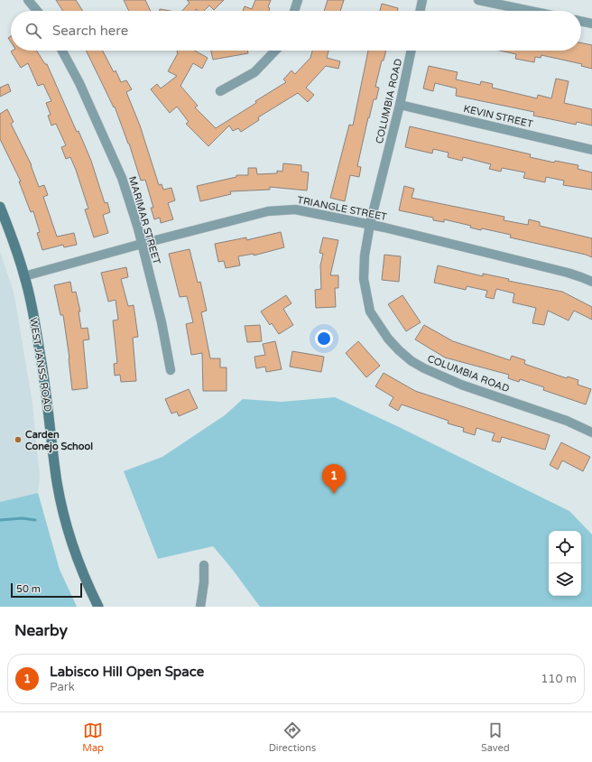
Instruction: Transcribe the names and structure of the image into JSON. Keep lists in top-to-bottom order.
{
  "streets": {
    "main road": ["WEST JANSS ROAD"],
    "street": [
      "COLUMBIA ROAD",
      "KEVIN STREET",
      "TRIANGLE STREET",
      "MARIMAR STREET"
    ]
  },
  "crossings": [
    ["COLUMBIA ROAD", "KEVIN STREET"],
    ["COLUMBIA ROAD", "TRIANGLE STREET"],
    ["TRIANGLE STREET", "MARIMAR STREET"],
    ["TRIANGLE STREET", "WEST JANSS ROAD"]
  ],
  "places": ["Carden Conejo School"],
  "scale_bar": "50 m",
  "page": {
    "search": "Search here",
    "pins": "1",
    "scale": "50 m",
    "heading": "Nearby",
    "list": [
      {
        "mark": "1",
        "name": "Labisco Hill Open Space",
        "note": "Park",
        "value": "110 m"
      }
    ],
    "nav": ["Map", "Directions", "Saved"]
  }
}
